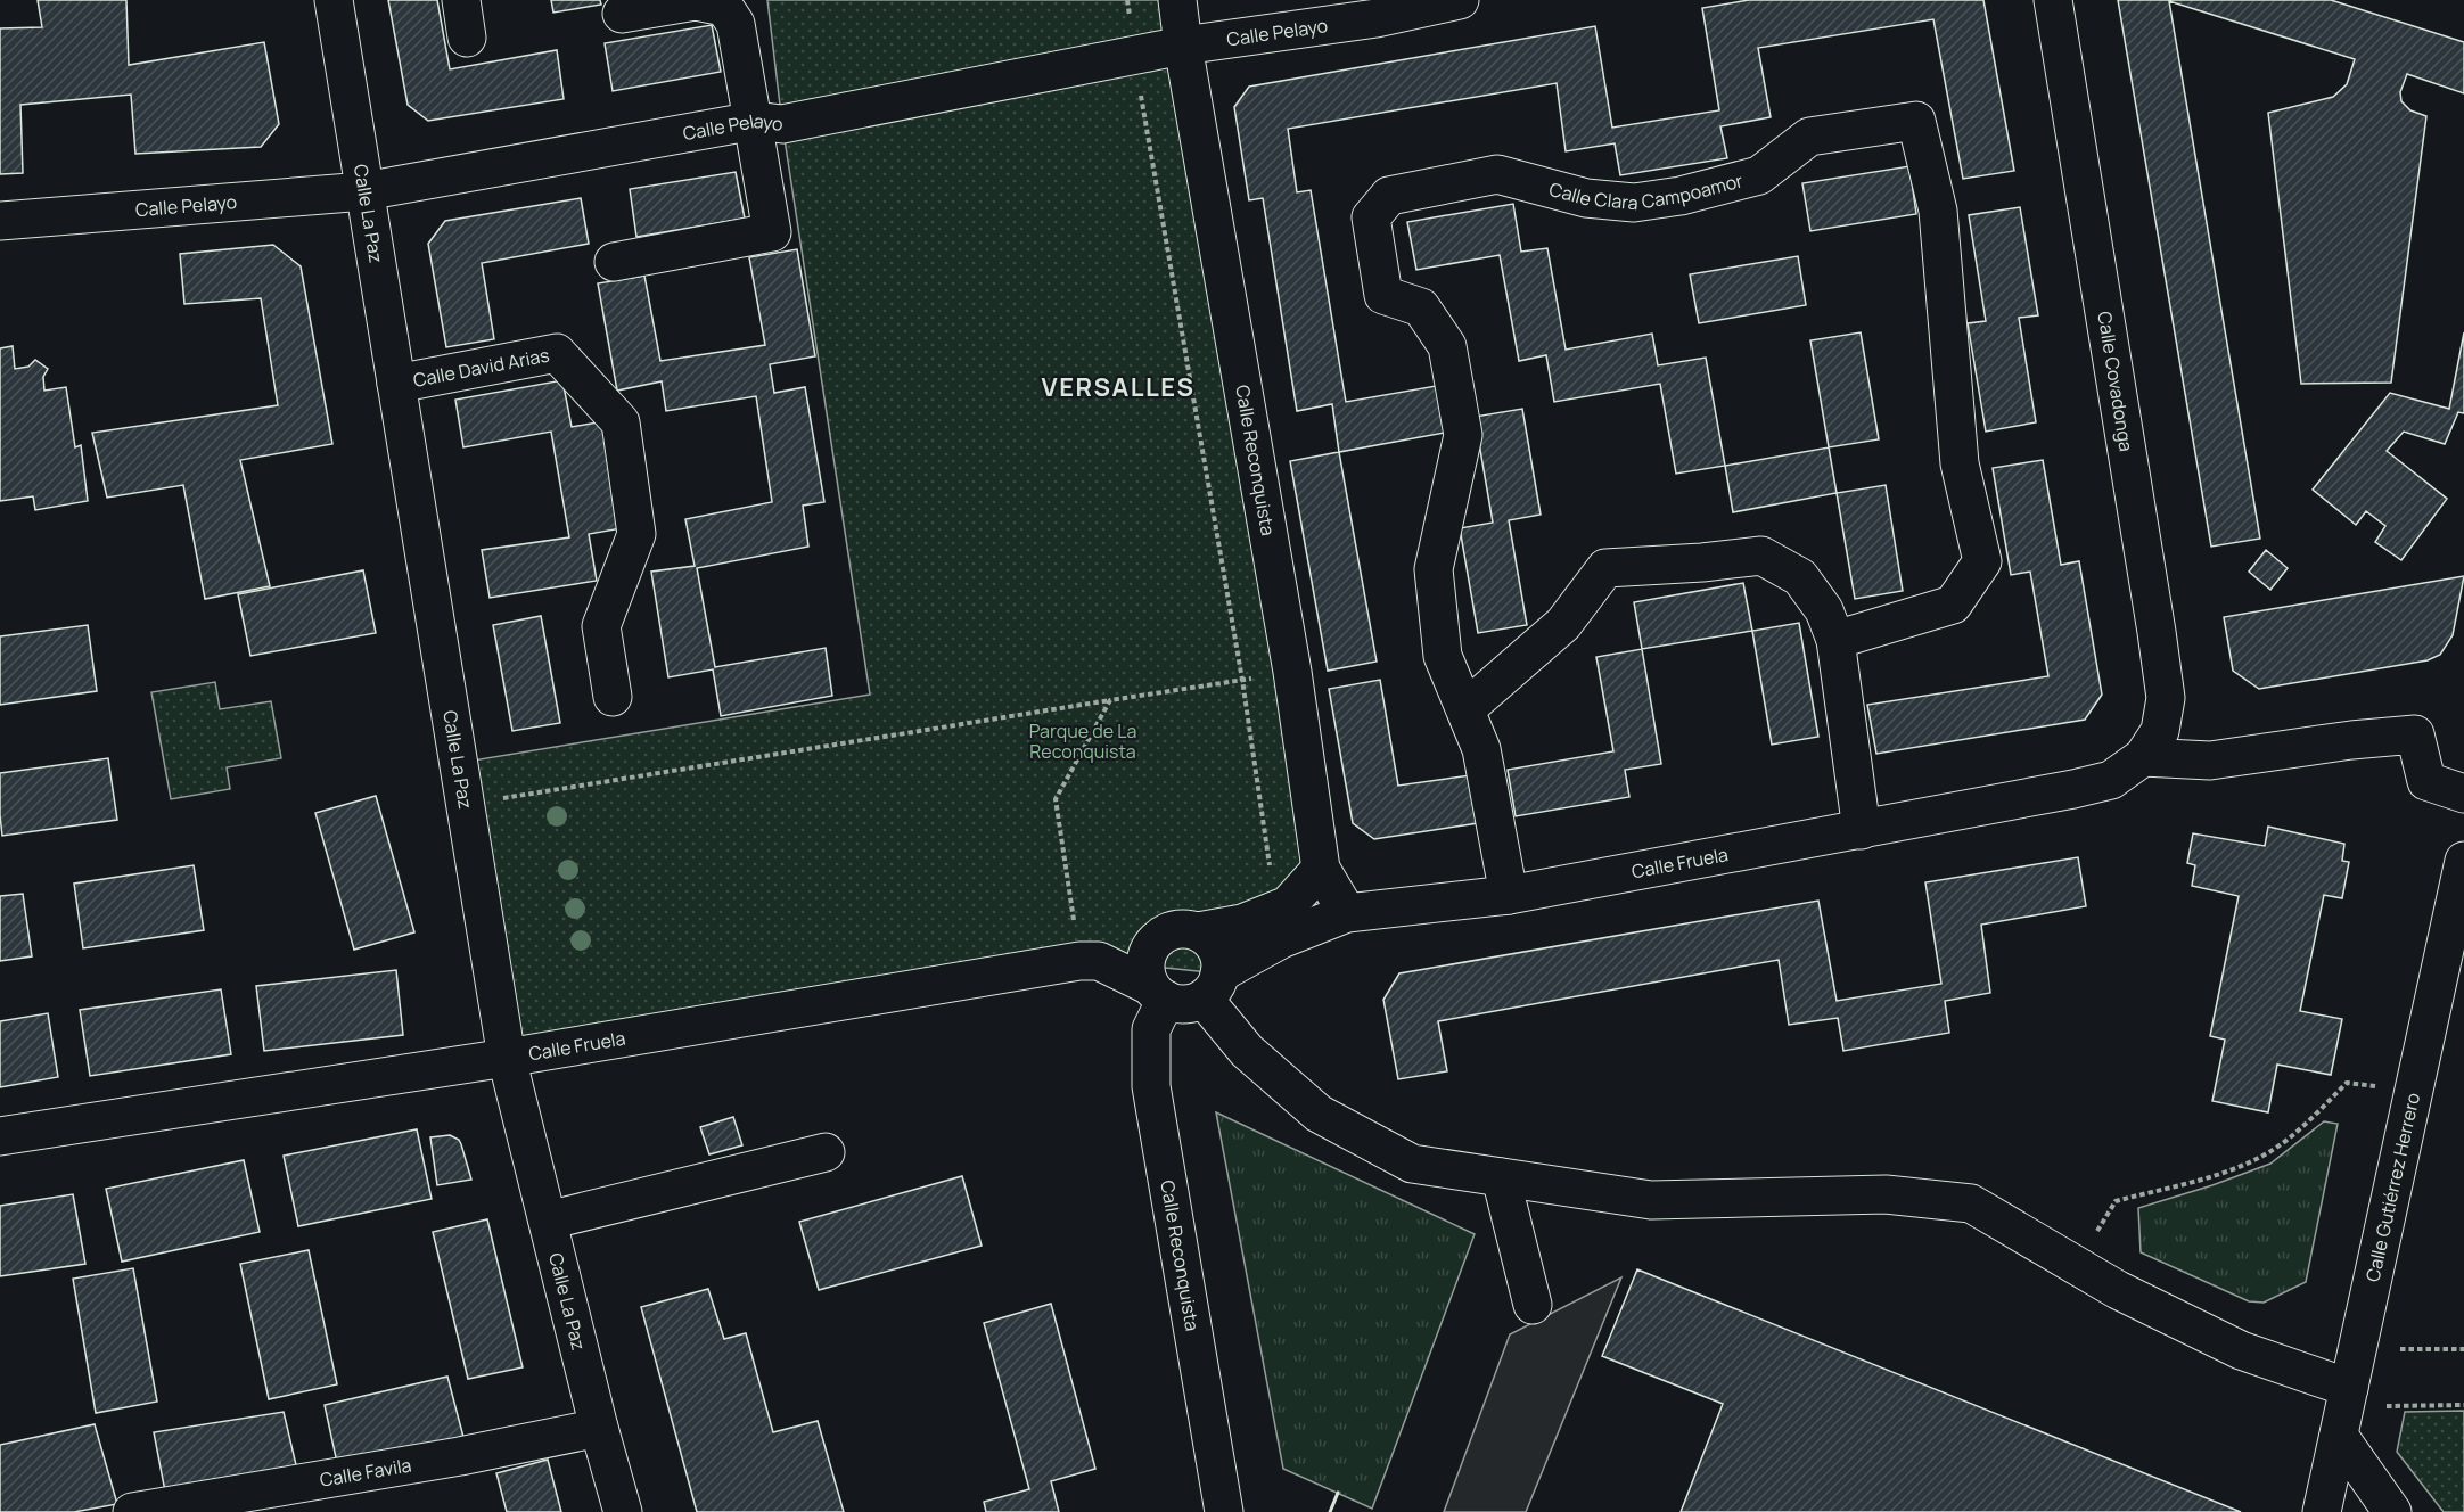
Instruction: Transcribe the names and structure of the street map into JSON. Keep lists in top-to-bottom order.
{
  "streets": {
    "street": [
      "Calle Pelayo",
      "Calle Clara Campoamor",
      "Calle La Paz",
      "Calle David Arias",
      "Calle Covadonga",
      "Calle Reconquista",
      "Calle Fruela",
      "Calle Gutiérrez Herrero",
      "Calle Favila"
    ]
  },
  "crossings": [
    ["Calle Pelayo", "Calle La Paz"],
    ["Calle Pelayo", "Calle Reconquista"],
    ["Calle Clara Campoamor", "Calle Fruela"],
    ["Calle La Paz", "Calle David Arias"],
    ["Calle La Paz", "Calle Fruela"],
    ["Calle La Paz", "Calle Favila"],
    ["Calle Covadonga", "Calle Fruela"],
    ["Calle Reconquista", "Calle Fruela"]
  ],
  "districts": ["VERSALLES"],
  "parks": ["Parque de La Reconquista"]
}
